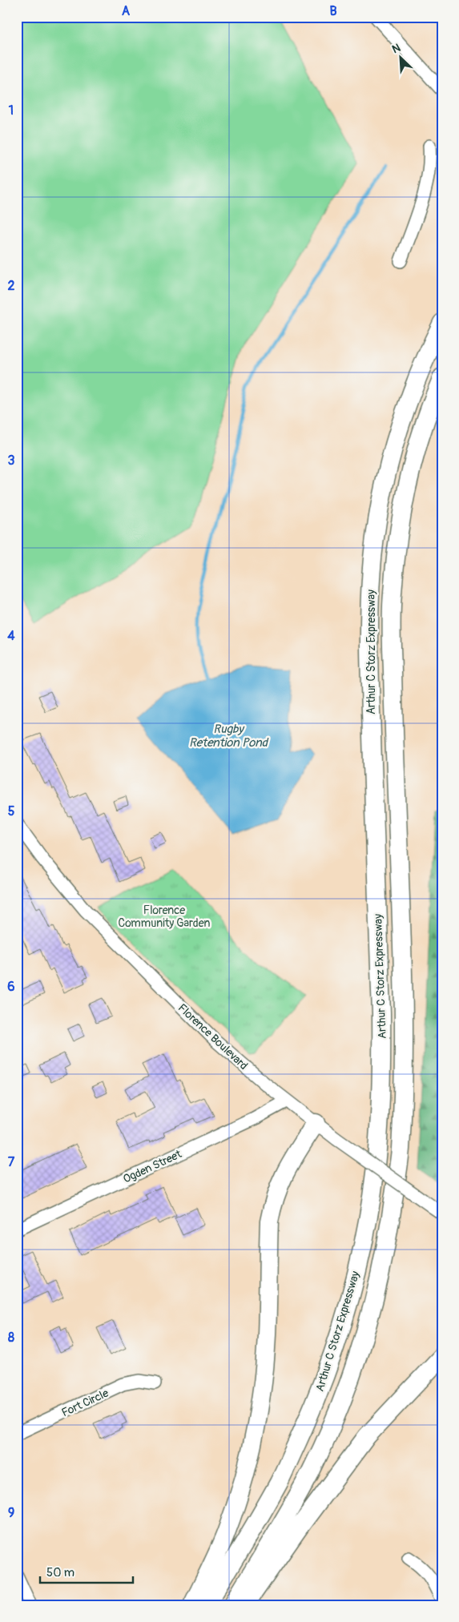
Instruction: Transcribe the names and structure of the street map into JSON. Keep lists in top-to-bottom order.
{
  "streets": {
    "highway": ["Arthur C Storz Expressway"],
    "street": ["Florence Boulevard", "Ogden Street", "Fort Circle"]
  },
  "crossings": [
    ["Florence Boulevard", "Ogden Street"]
  ],
  "water": ["Rugby Retention Pond"],
  "parks": ["Florence Community Garden"],
  "scale_bar": "50 m",
  "north": "top left",
  "grid": {
    "columns": ["A", "B"],
    "rows": [
      "1",
      "2",
      "3",
      "4",
      "5",
      "6",
      "7",
      "8",
      "9"
    ]
  }
}
